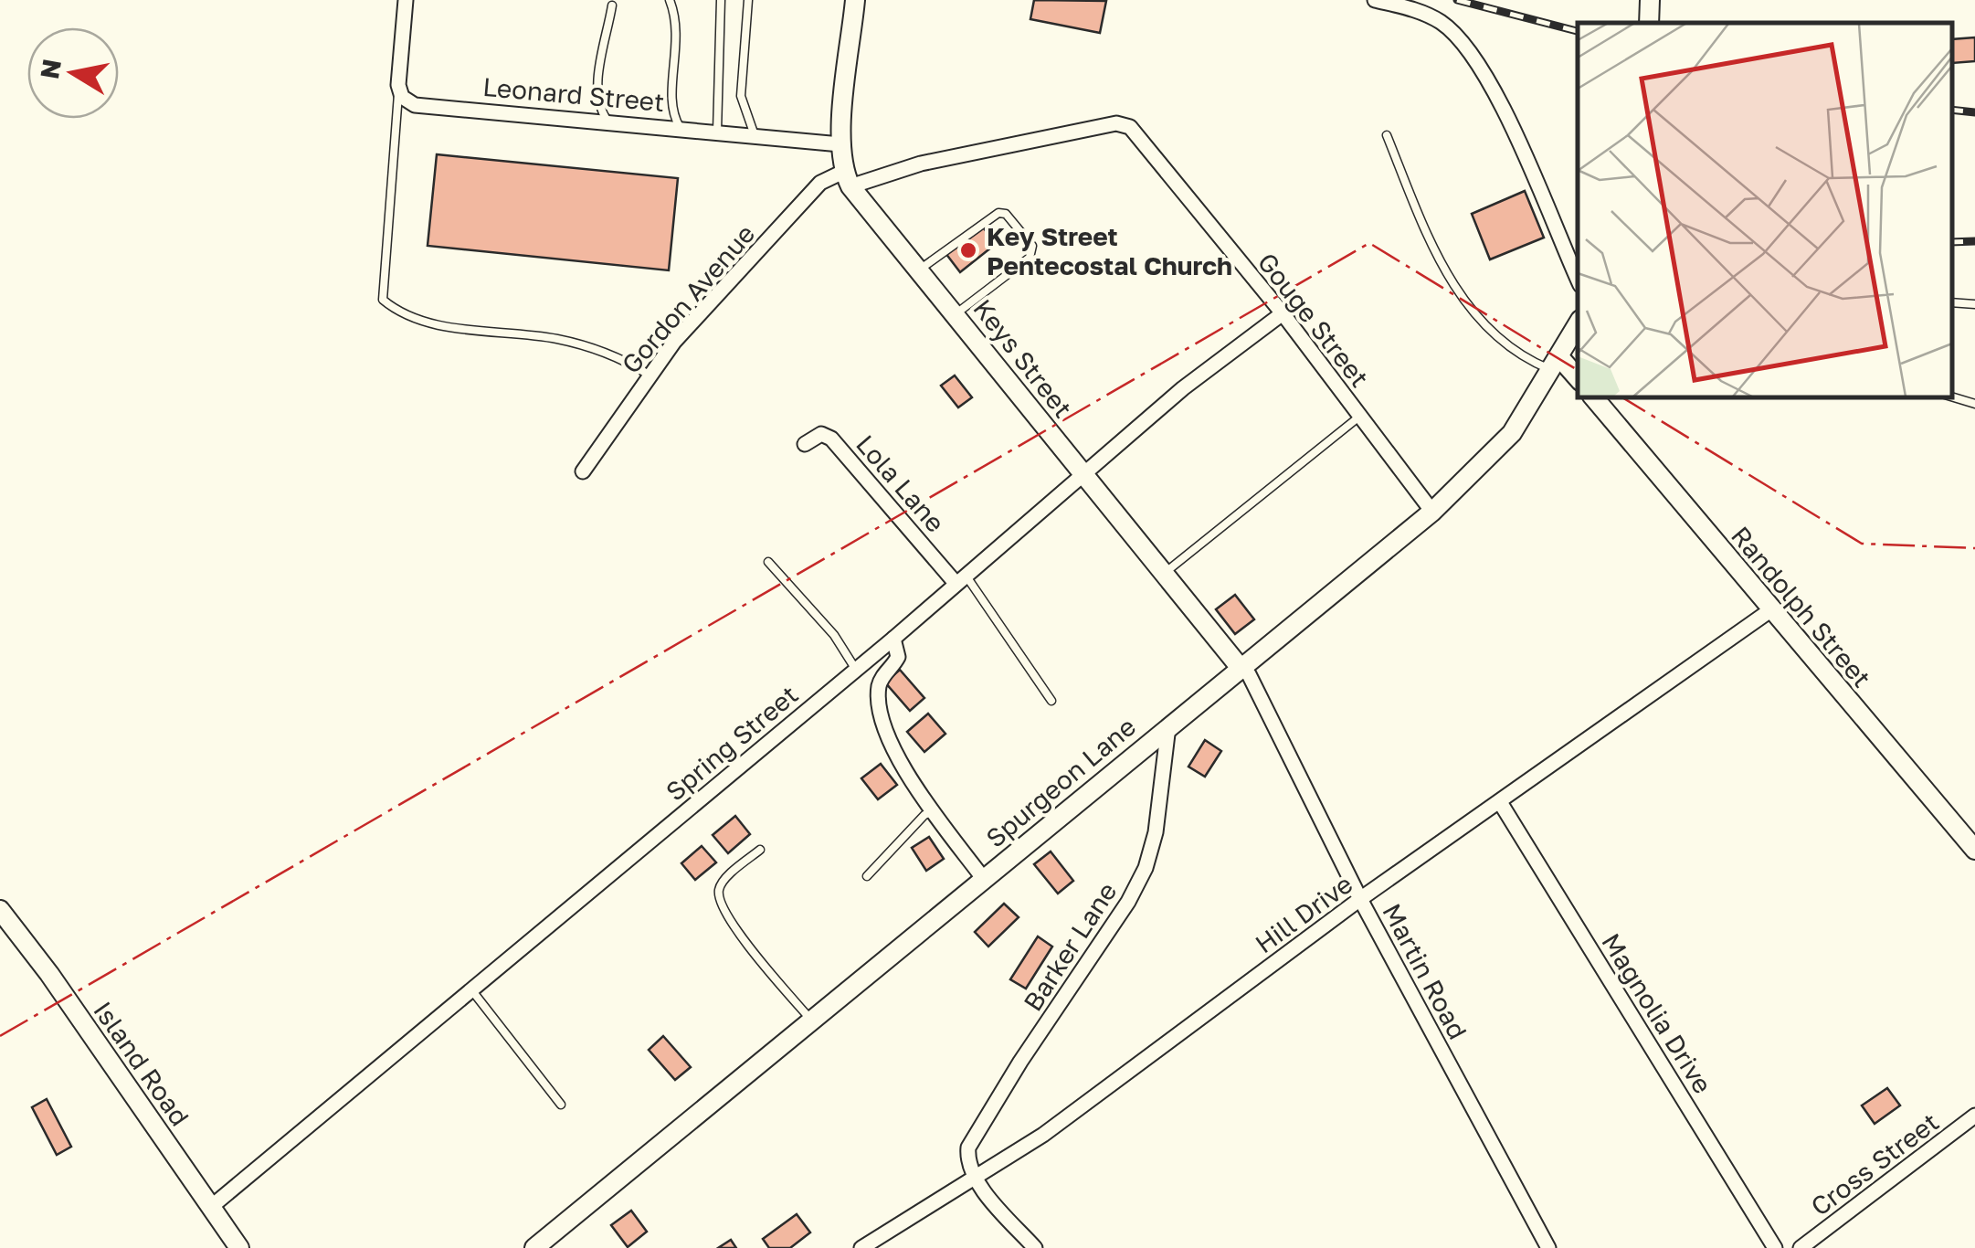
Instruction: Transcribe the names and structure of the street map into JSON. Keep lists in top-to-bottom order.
{
  "streets": {
    "street": [
      "Leonard Street",
      "Gordon Avenue",
      "Gouge Street",
      "Keys Street",
      "Lola Lane",
      "Randolph Street",
      "Spring Street",
      "Spurgeon Lane",
      "Hill Drive",
      "Barker Lane",
      "Martin Road",
      "Magnolia Drive",
      "Island Road",
      "Cross Street"
    ]
  },
  "crossings": [
    ["Gordon Avenue", "Gouge Street"],
    ["Gordon Avenue", "Keys Street"],
    ["Gouge Street", "Keys Street"],
    ["Gouge Street", "Spring Street"],
    ["Gouge Street", "Spurgeon Lane"],
    ["Keys Street", "Spring Street"],
    ["Keys Street", "Spurgeon Lane"],
    ["Keys Street", "Martin Road"],
    ["Lola Lane", "Spring Street"],
    ["Randolph Street", "Hill Drive"],
    ["Spring Street", "Island Road"],
    ["Spurgeon Lane", "Barker Lane"],
    ["Spurgeon Lane", "Martin Road"],
    ["Hill Drive", "Barker Lane"],
    ["Hill Drive", "Martin Road"],
    ["Hill Drive", "Magnolia Drive"]
  ],
  "places": ["Key Street Pentecostal Church"],
  "north": "left"
}
